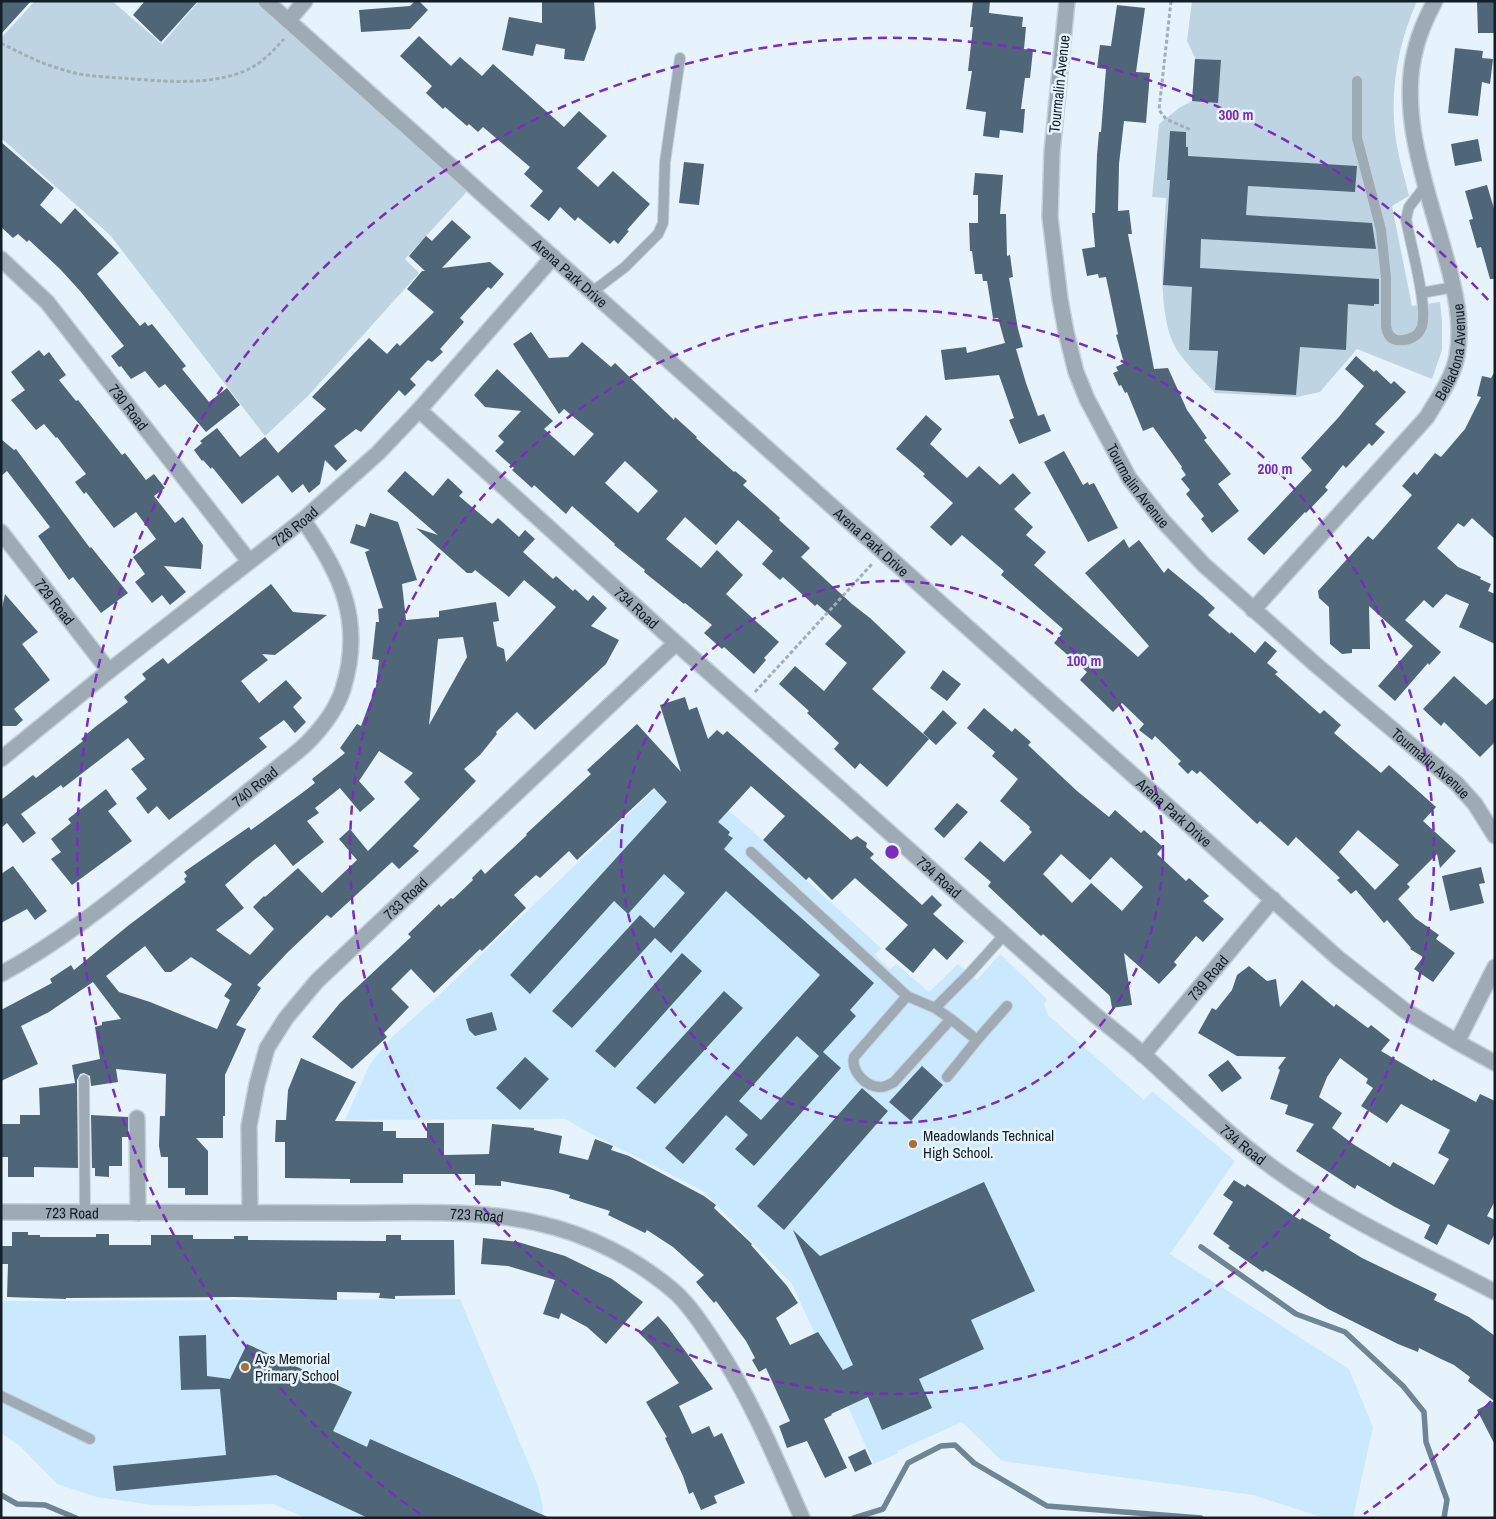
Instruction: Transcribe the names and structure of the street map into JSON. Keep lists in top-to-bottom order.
{
  "streets": {
    "street": [
      "Tourmalin Avenue",
      "Arena Park Drive",
      "Belladona Avenue",
      "730 Road",
      "726 Road",
      "729 Road",
      "734 Road",
      "740 Road",
      "733 Road",
      "739 Road",
      "723 Road"
    ]
  },
  "crossings": [
    ["Tourmalin Avenue", "Belladona Avenue"],
    ["Arena Park Drive", "726 Road"],
    ["Arena Park Drive", "739 Road"],
    ["730 Road", "726 Road"],
    ["726 Road", "729 Road"],
    ["726 Road", "734 Road"],
    ["726 Road", "740 Road"],
    ["734 Road", "733 Road"],
    ["734 Road", "739 Road"],
    ["733 Road", "723 Road"]
  ],
  "places": ["Meadowlands Technical High School.", "Ays Memorial Primary School"],
  "rings": ["300 m", "200 m", "100 m"]
}
